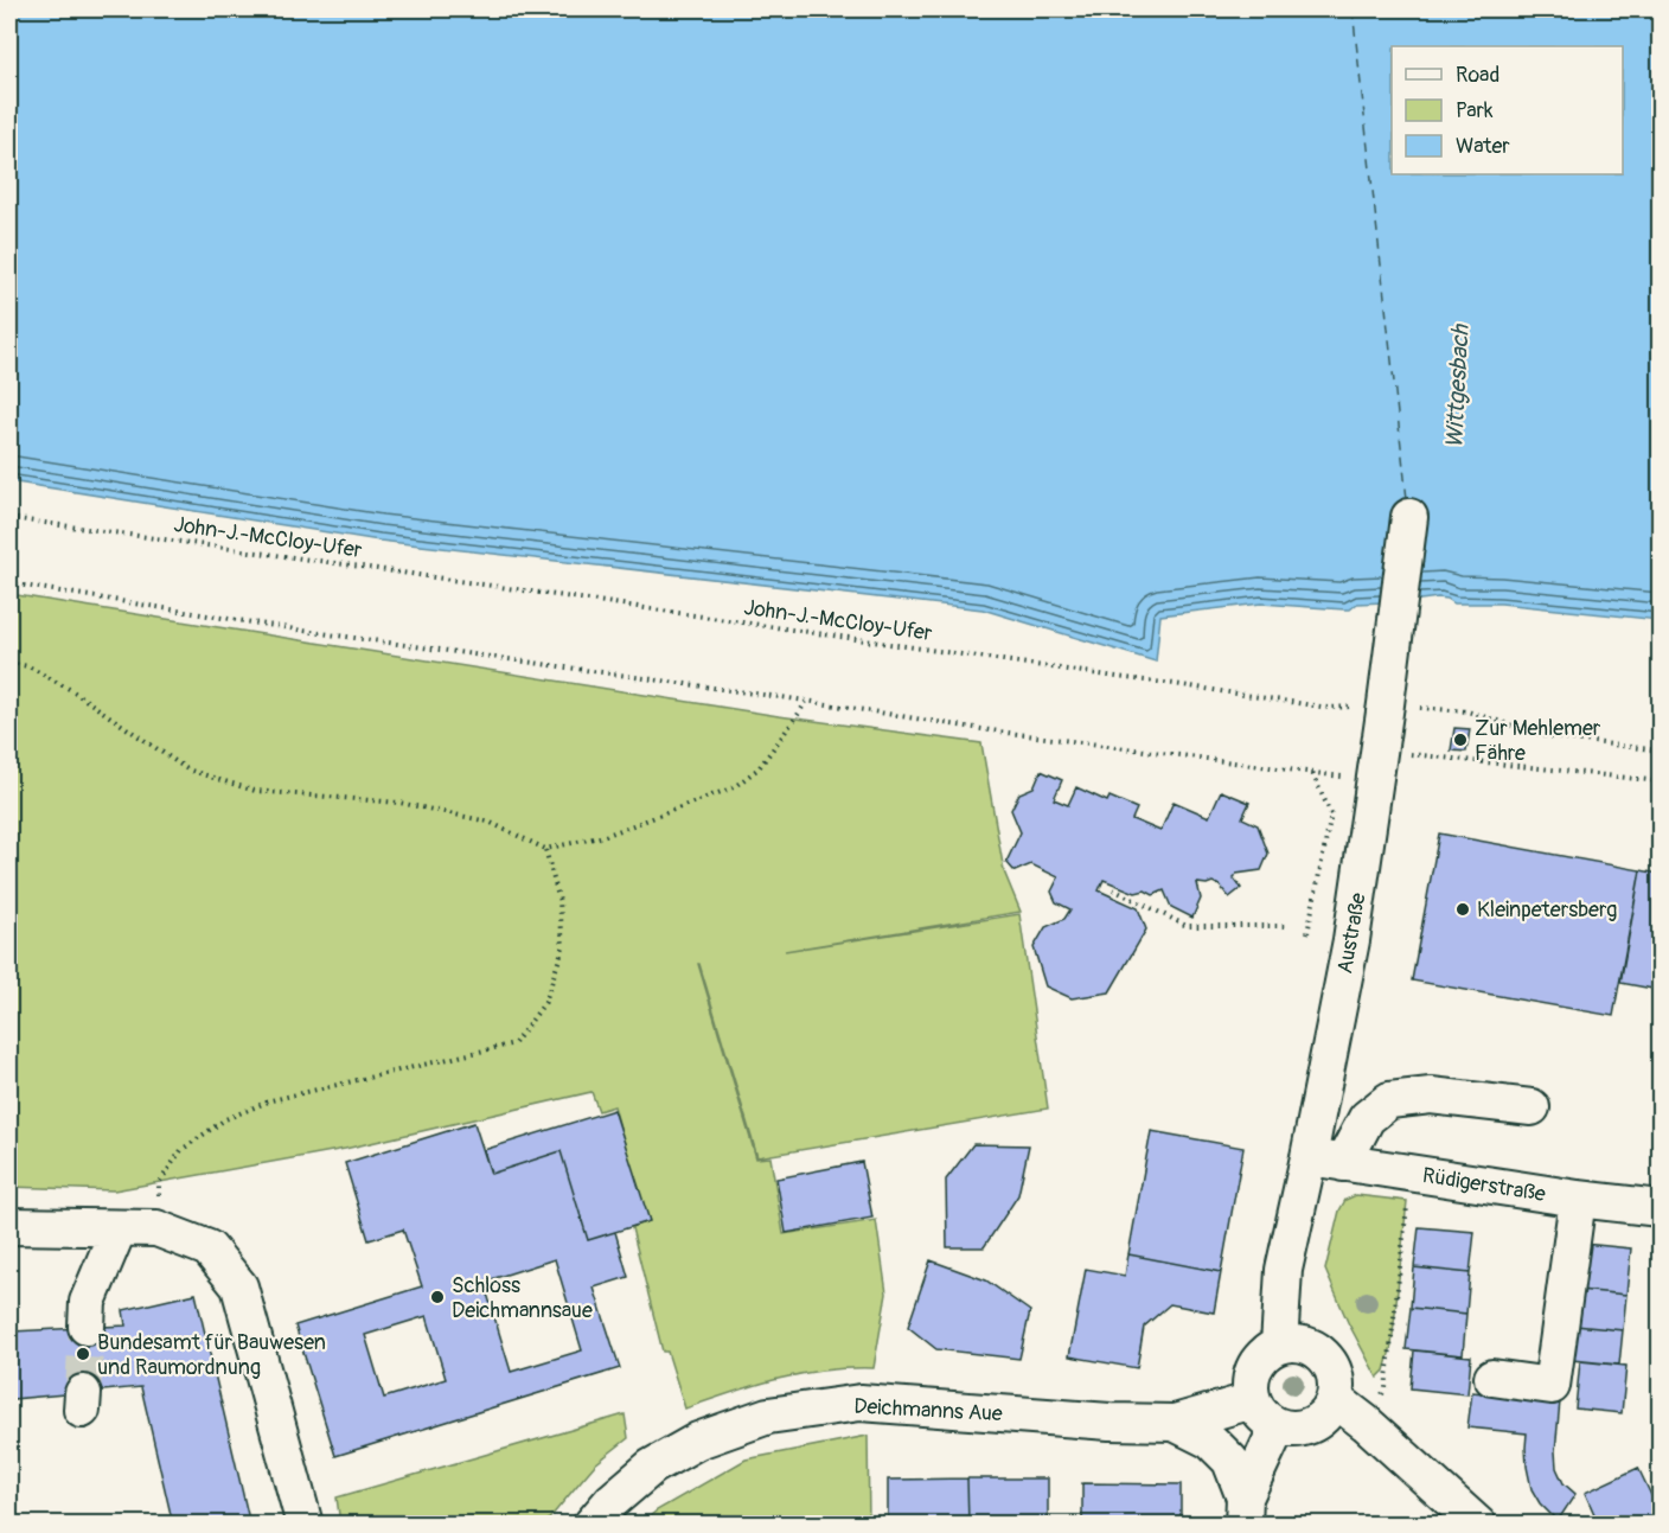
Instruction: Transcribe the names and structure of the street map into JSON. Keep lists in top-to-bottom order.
{
  "streets": {
    "street": ["Austraße", "Rüdigerstraße", "Deichmanns Aue"],
    "path": ["John-J.-McCloy-Ufer"]
  },
  "crossings": [
    ["John-J.-McCloy-Ufer", "Austraße"],
    ["Austraße", "Rüdigerstraße"],
    ["Austraße", "Deichmanns Aue"]
  ],
  "water": ["Wittgesbach"],
  "places": [
    "Zur Mehlemer Fähre",
    "Kleinpetersberg",
    "Schloss Deichmannsaue",
    "Bundesamt für Bauwesen und Raumordnung"
  ],
  "legend": ["Road", "Park", "Water"]
}
